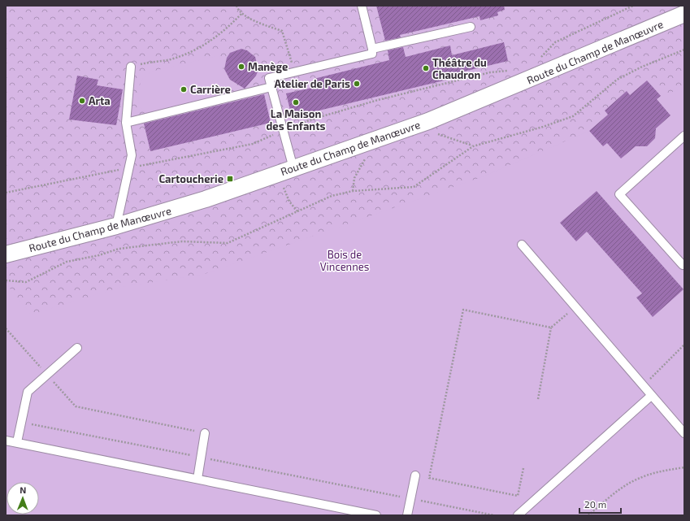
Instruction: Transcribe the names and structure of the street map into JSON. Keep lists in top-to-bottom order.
{
  "streets": {
    "street": ["Route du Champ de Manœuvre"]
  },
  "parks": ["Bois de Vincennes"],
  "places": {
    "other": [
      "Manège",
      "Théâtre du Chaudron",
      "Atelier de Paris",
      "Carrière",
      "Arta",
      "La Maison des Enfants"
    ],
    "transit": ["Cartoucherie"]
  },
  "scale_bar": "20 m",
  "north": "top"
}
